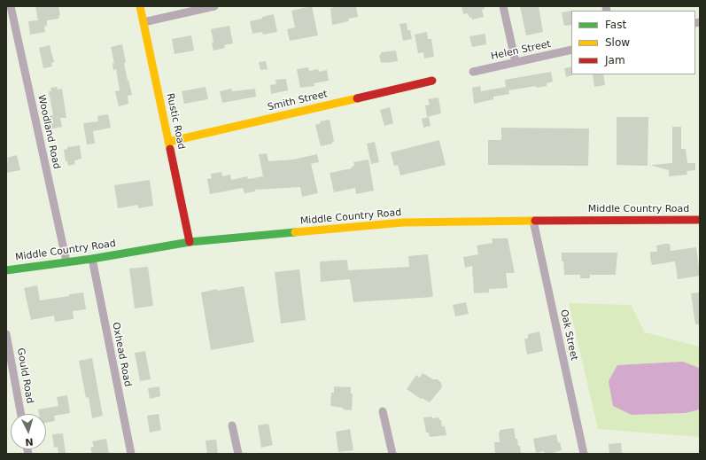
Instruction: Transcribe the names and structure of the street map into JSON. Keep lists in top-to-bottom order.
{
  "streets": {
    "main road": ["Smith Street", "Rustic Road", "Middle Country Road"],
    "street": [
      "Helen Street",
      "Woodland Road",
      "Oak Street",
      "Oxhead Road",
      "Gould Road"
    ]
  },
  "crossings": [
    ["Smith Street", "Rustic Road"],
    ["Rustic Road", "Middle Country Road"],
    ["Woodland Road", "Middle Country Road"],
    ["Middle Country Road", "Oak Street"],
    ["Middle Country Road", "Oxhead Road"]
  ],
  "legend": ["Fast", "Slow", "Jam"],
  "north": "bottom"
}
